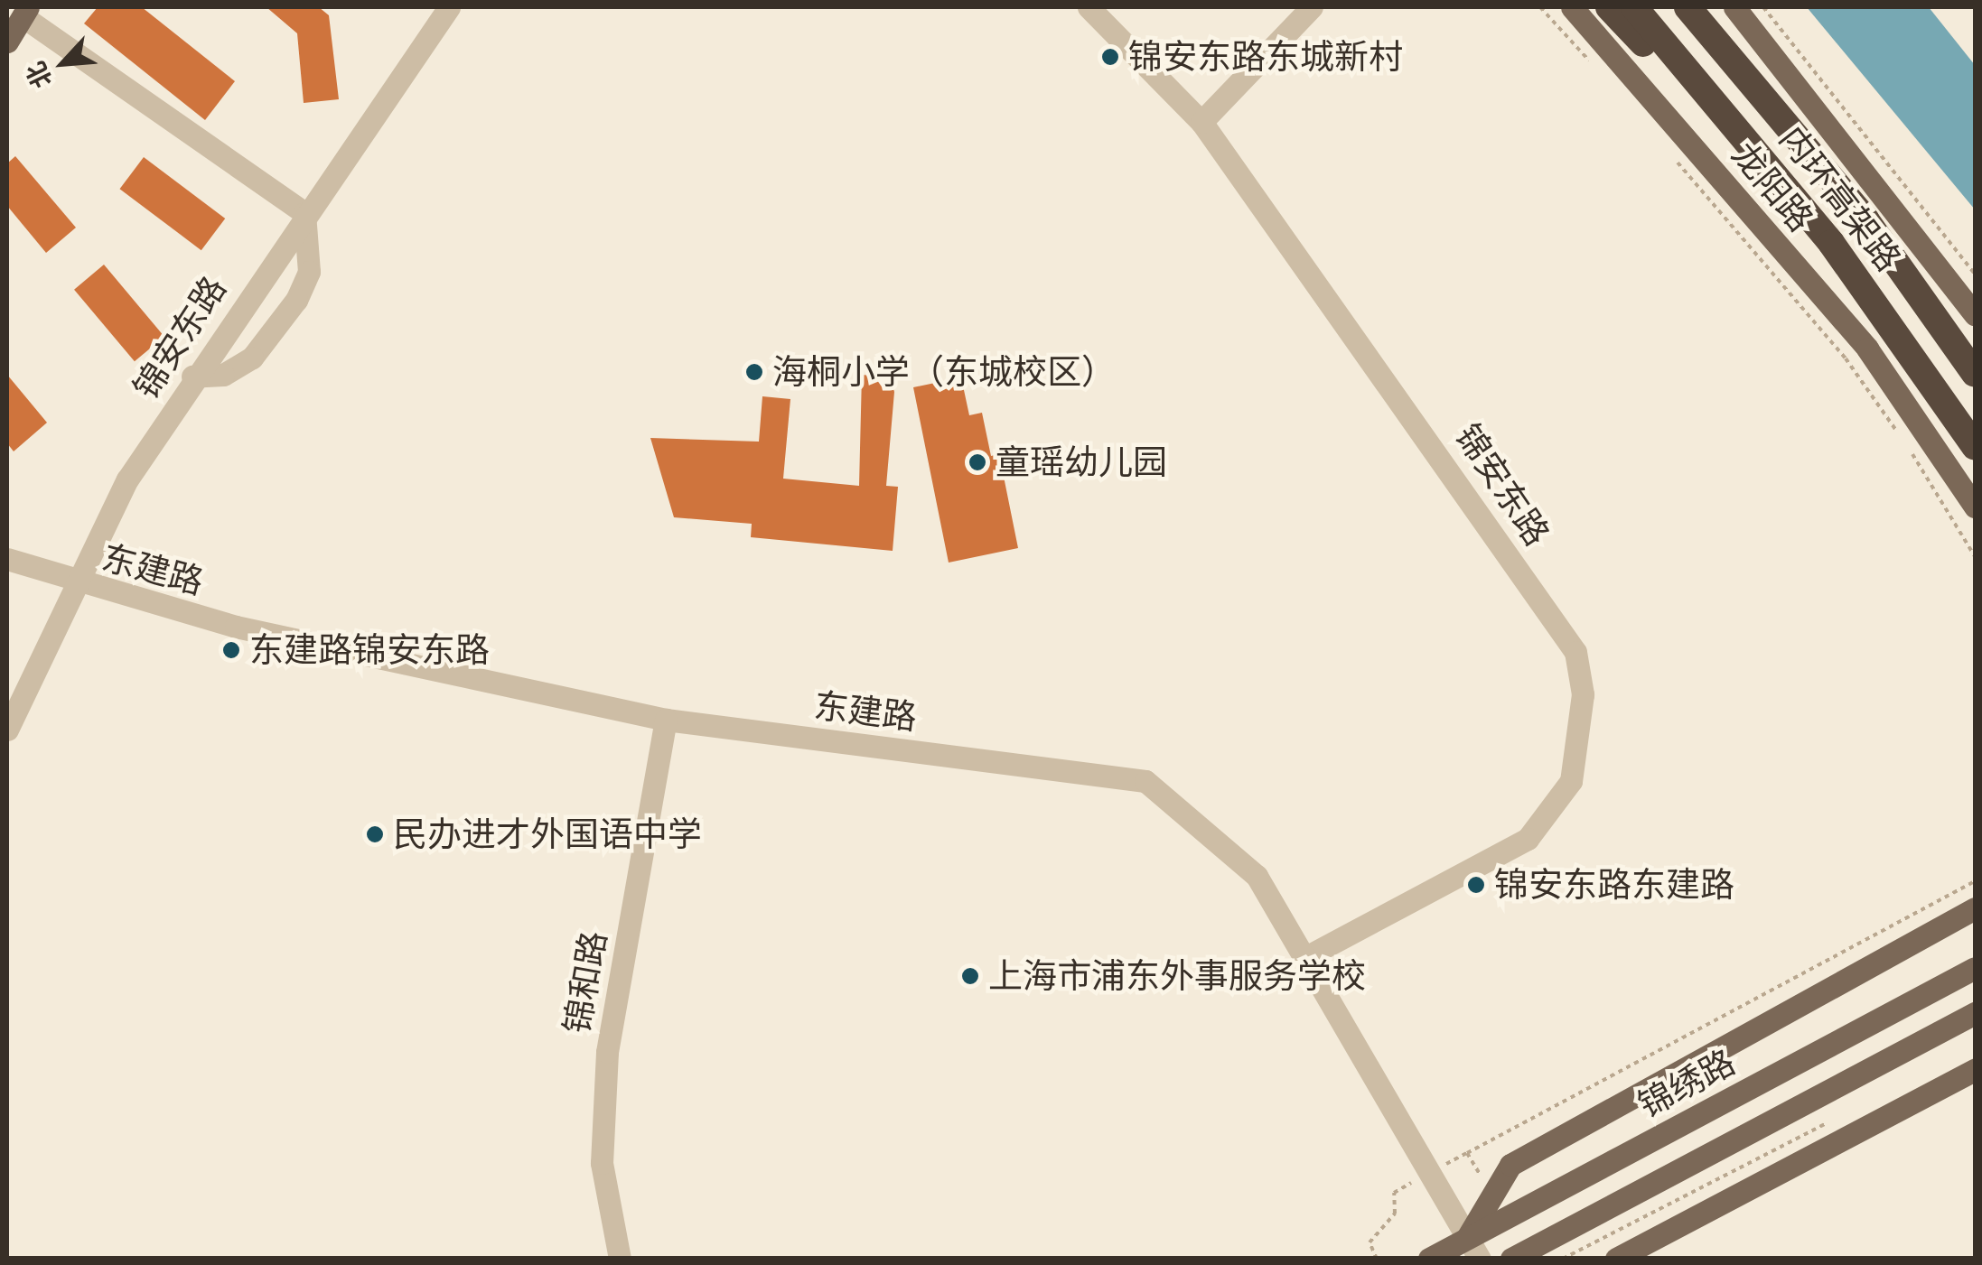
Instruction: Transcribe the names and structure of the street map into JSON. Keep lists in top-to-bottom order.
{
  "streets": {
    "highway": ["内环高架路"],
    "main road": ["龙阳路", "锦绣路"],
    "street": ["锦安东路", "东建路", "锦和路"]
  },
  "crossings": [
    ["锦安东路", "东建路"],
    ["东建路", "锦和路"],
    ["东建路", "锦绣路"]
  ],
  "places": [
    "锦安东路东城新村",
    "海桐小学（东城校区）",
    "童瑶幼儿园",
    "东建路锦安东路",
    "民办进才外国语中学",
    "锦安东路东建路",
    "上海市浦东外事服务学校"
  ],
  "north": "bottom left"
}
